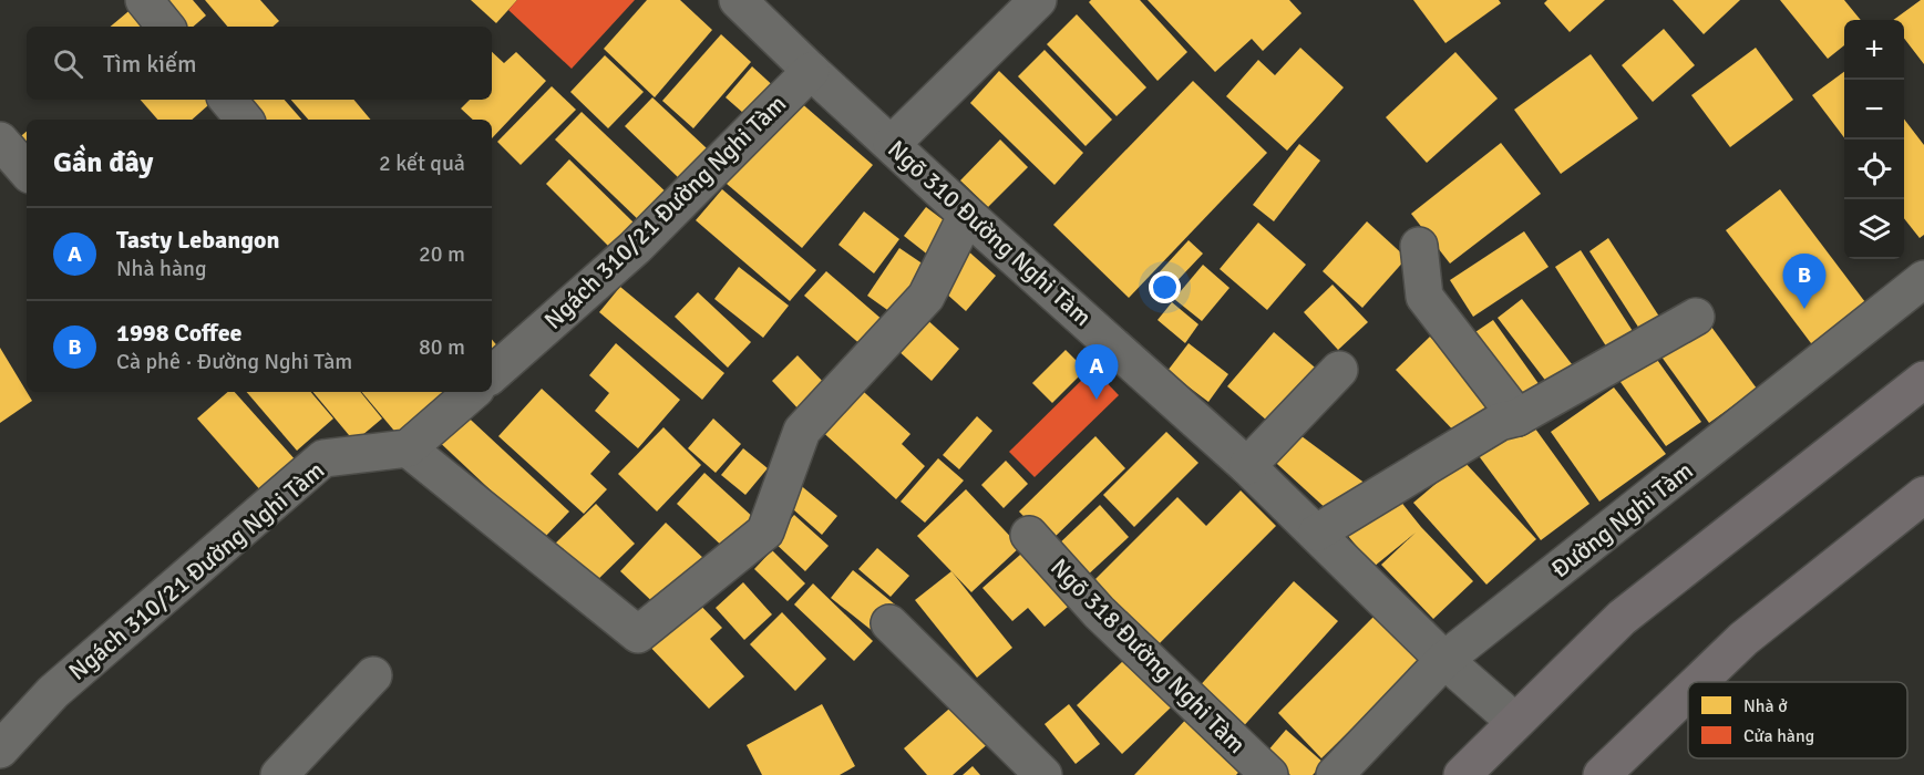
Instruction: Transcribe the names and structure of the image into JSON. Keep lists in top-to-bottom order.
{
  "streets": {
    "street": [
      "Ngách 310/21 Đường Nghi Tàm",
      "Ngõ 310 Đường Nghi Tàm",
      "Đường Nghi Tàm",
      "Ngõ 318 Đường Nghi Tàm"
    ]
  },
  "crossings": [
    ["Ngách 310/21 Đường Nghi Tàm", "Ngõ 310 Đường Nghi Tàm"],
    ["Ngõ 310 Đường Nghi Tàm", "Đường Nghi Tàm"]
  ],
  "legend": ["Nhà ở", "Cửa hàng"],
  "page": {
    "map_buttons": ["+", "−"],
    "search": "Tìm kiếm",
    "heading": ["Gần đây", "2 kết quả"],
    "list": [
      {
        "mark": "A",
        "name": "Tasty Lebangon",
        "note": "Nhà hàng",
        "value": "20 m"
      },
      {
        "mark": "B",
        "name": "1998 Coffee",
        "note": "Cà phê · Đường Nghi Tàm",
        "value": "80 m"
      }
    ],
    "pins": ["B", "A"]
  }
}
